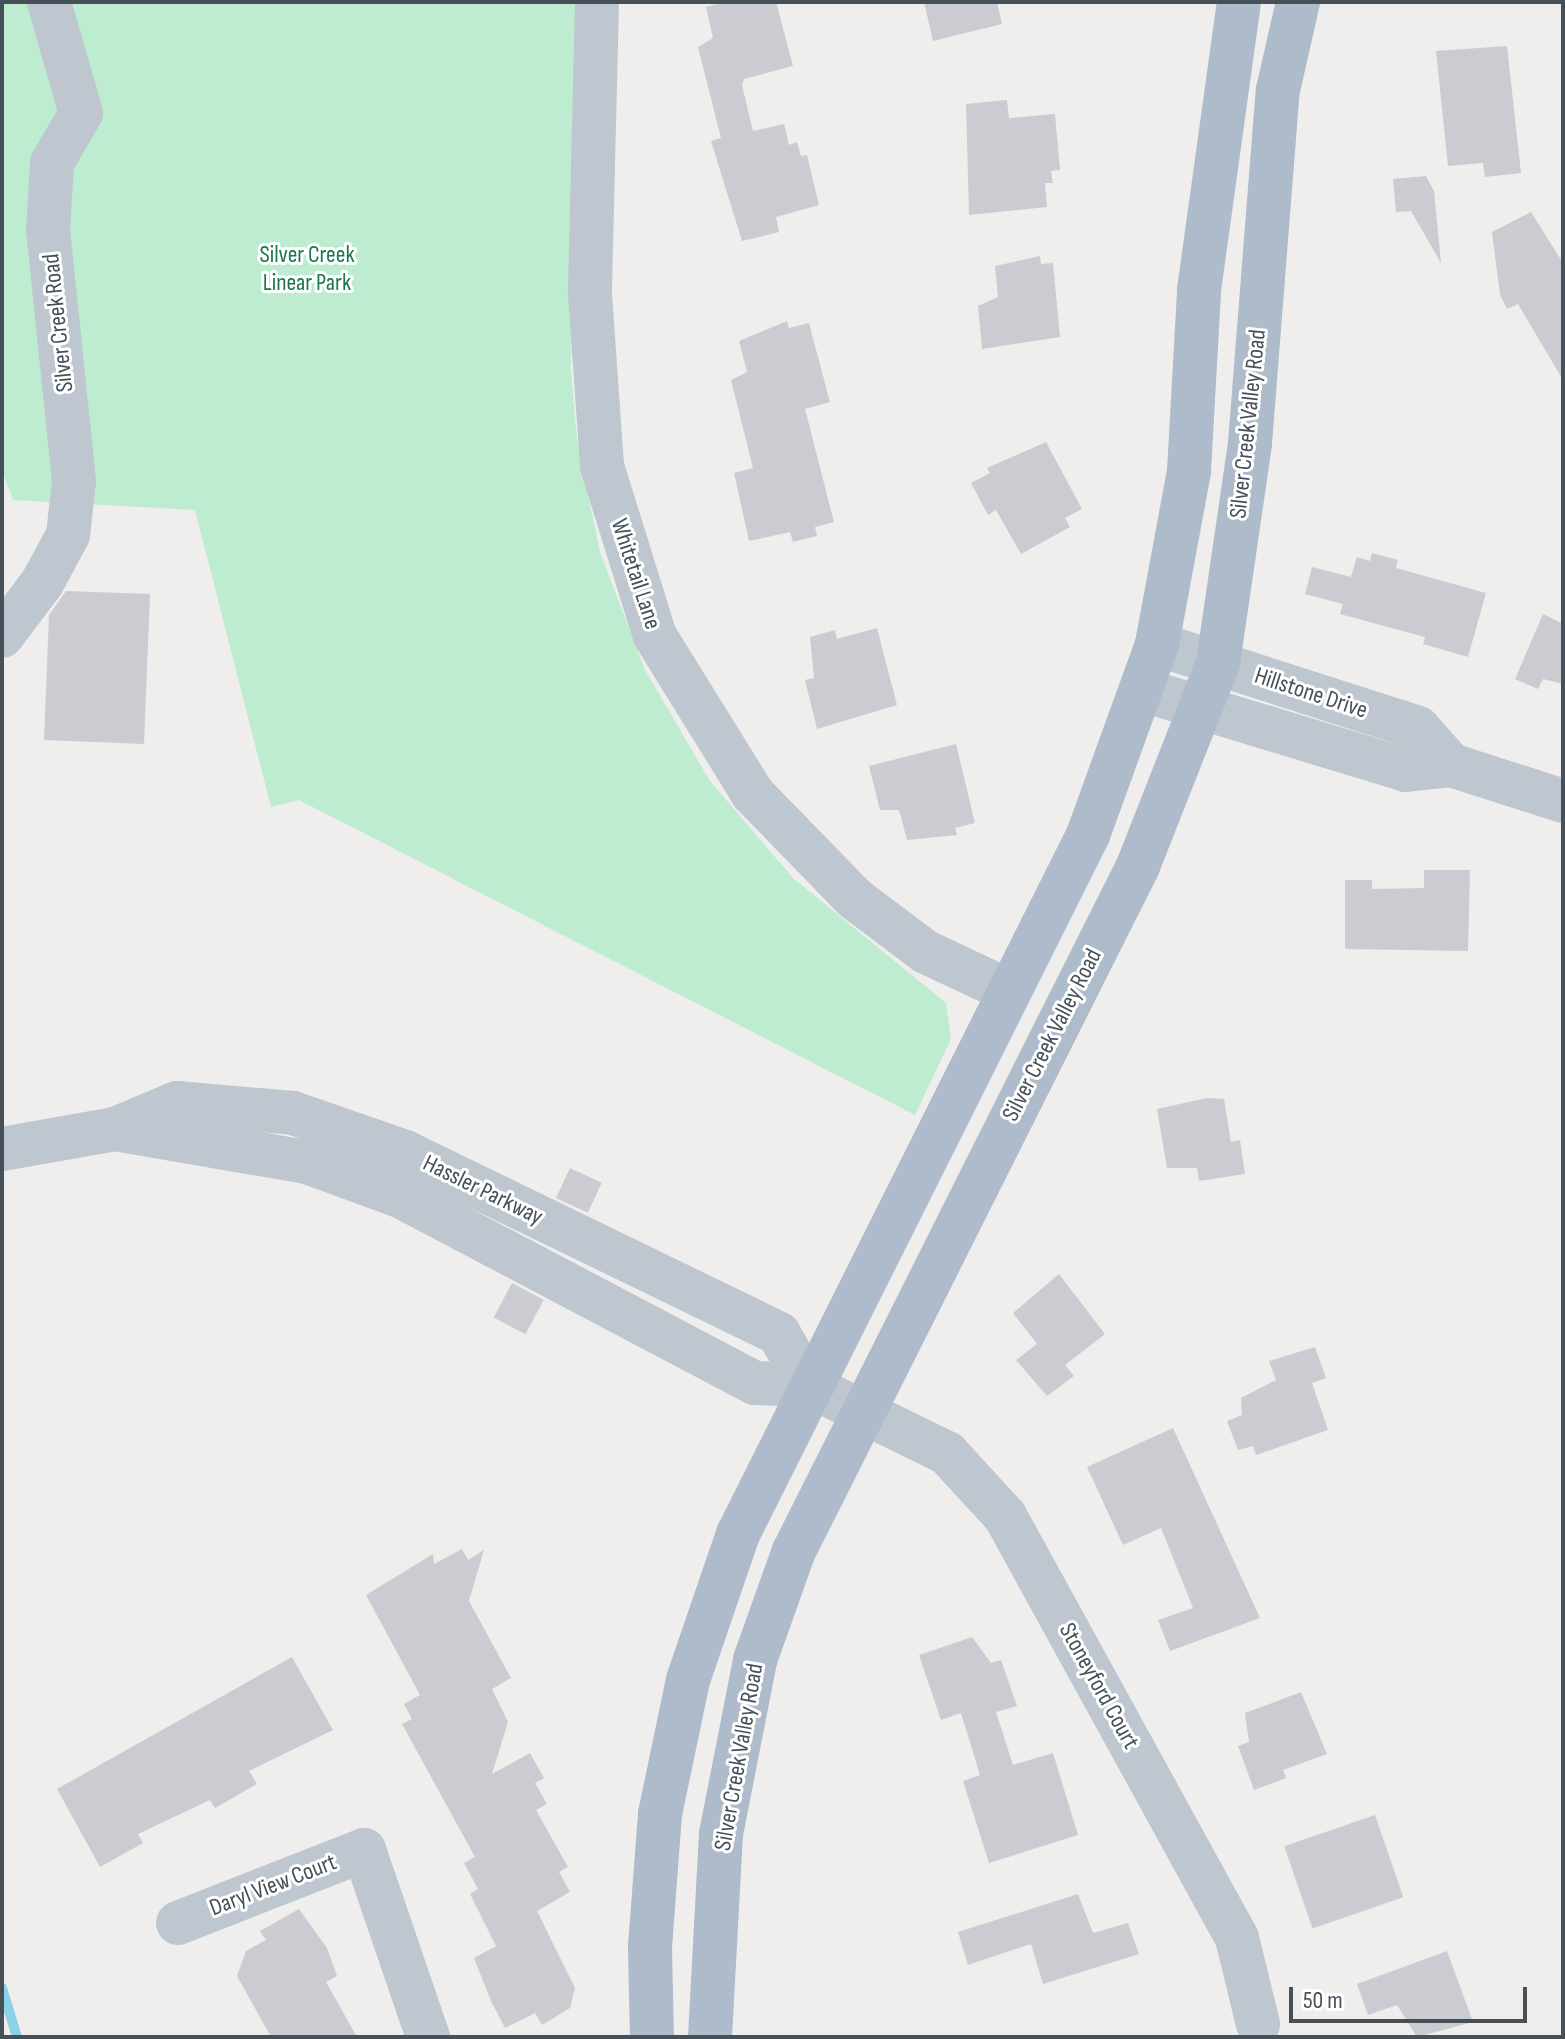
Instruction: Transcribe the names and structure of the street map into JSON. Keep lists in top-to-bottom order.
{
  "streets": {
    "main road": ["Silver Creek Valley Road"],
    "street": [
      "Silver Creek Road",
      "Whitetail Lane",
      "Hillstone Drive",
      "Hassler Parkway",
      "Stoneyford Court",
      "Daryl View Court"
    ]
  },
  "crossings": [
    ["Silver Creek Valley Road", "Hillstone Drive"],
    ["Silver Creek Valley Road", "Hassler Parkway"],
    ["Silver Creek Valley Road", "Stoneyford Court"],
    ["Hassler Parkway", "Stoneyford Court"]
  ],
  "parks": ["Silver Creek Linear Park"],
  "scale_bar": "50 m"
}
